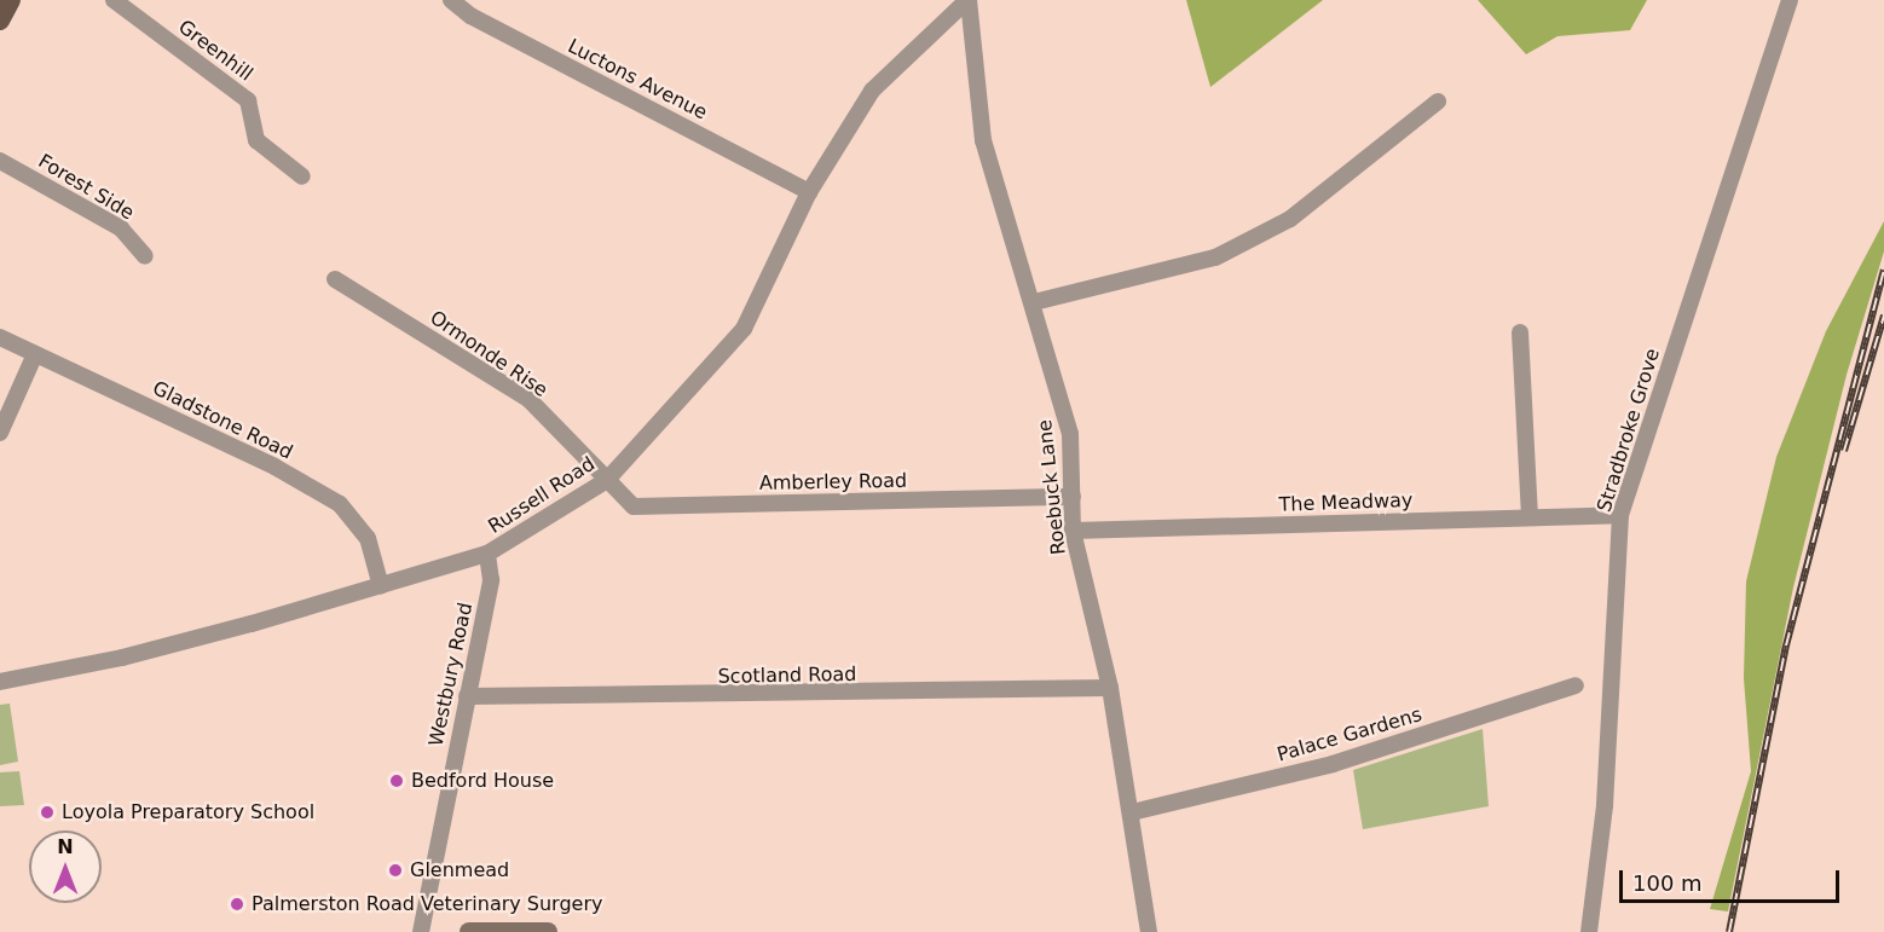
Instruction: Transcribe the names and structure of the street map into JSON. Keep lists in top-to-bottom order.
{
  "streets": {
    "street": [
      "Greenhill",
      "Luctons Avenue",
      "Forest Side",
      "Ormonde Rise",
      "Gladstone Road",
      "Stradbroke Grove",
      "Amberley Road",
      "Roebuck Lane",
      "Russell Road",
      "The Meadway",
      "Westbury Road",
      "Scotland Road",
      "Palace Gardens"
    ]
  },
  "crossings": [
    ["Luctons Avenue", "Russell Road"],
    ["Ormonde Rise", "Amberley Road"],
    ["Ormonde Rise", "Russell Road"],
    ["Gladstone Road", "Russell Road"],
    ["Stradbroke Grove", "The Meadway"],
    ["Amberley Road", "Roebuck Lane"],
    ["Amberley Road", "Russell Road"],
    ["Roebuck Lane", "Russell Road"],
    ["Roebuck Lane", "The Meadway"],
    ["Roebuck Lane", "Scotland Road"],
    ["Roebuck Lane", "Palace Gardens"],
    ["Russell Road", "Westbury Road"],
    ["Westbury Road", "Scotland Road"]
  ],
  "places": [
    "Bedford House",
    "Loyola Preparatory School",
    "Glenmead",
    "Palmerston Road Veterinary Surgery"
  ],
  "scale_bar": "100 m",
  "north": "top"
}
